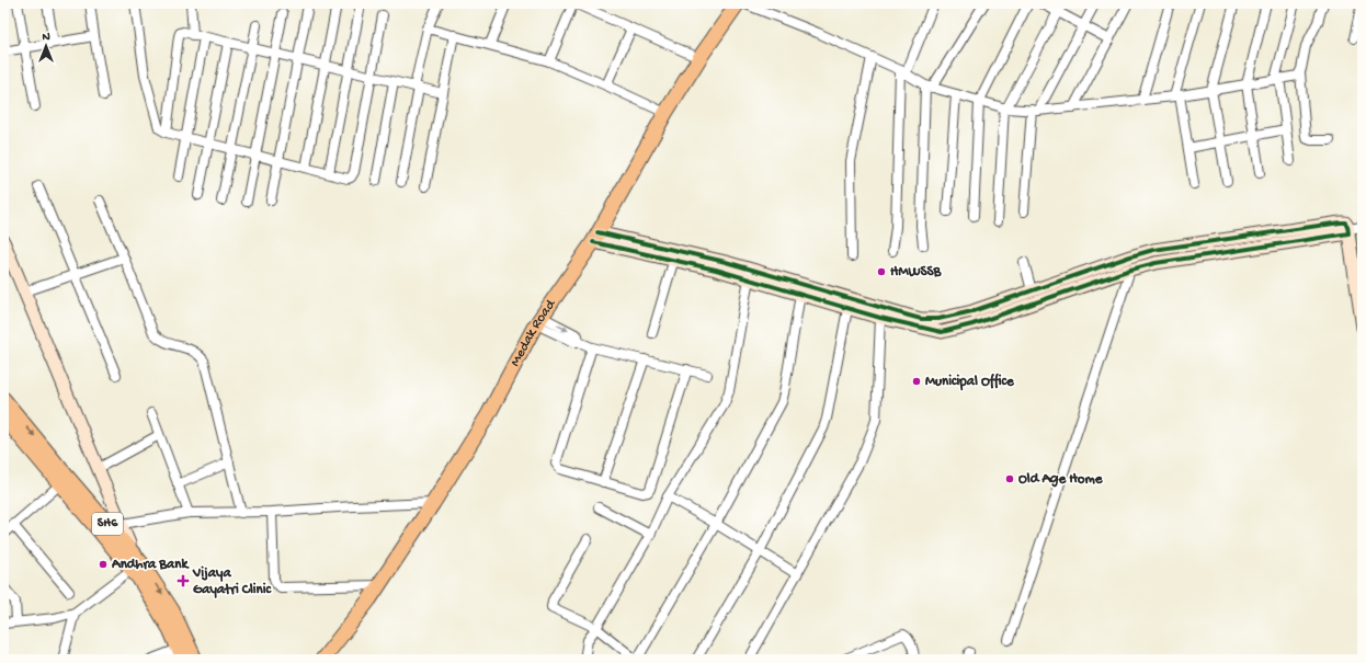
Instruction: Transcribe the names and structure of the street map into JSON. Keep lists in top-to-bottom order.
{
  "streets": {
    "main road": ["Medak Road", "SH6"]
  },
  "places": {
    "other": [
      "HMWSSB",
      "Municipal Office",
      "Old Age Home",
      "Andhra Bank"
    ],
    "health": ["Vijaya Gayatri Clinic"]
  },
  "north": "top"
}
